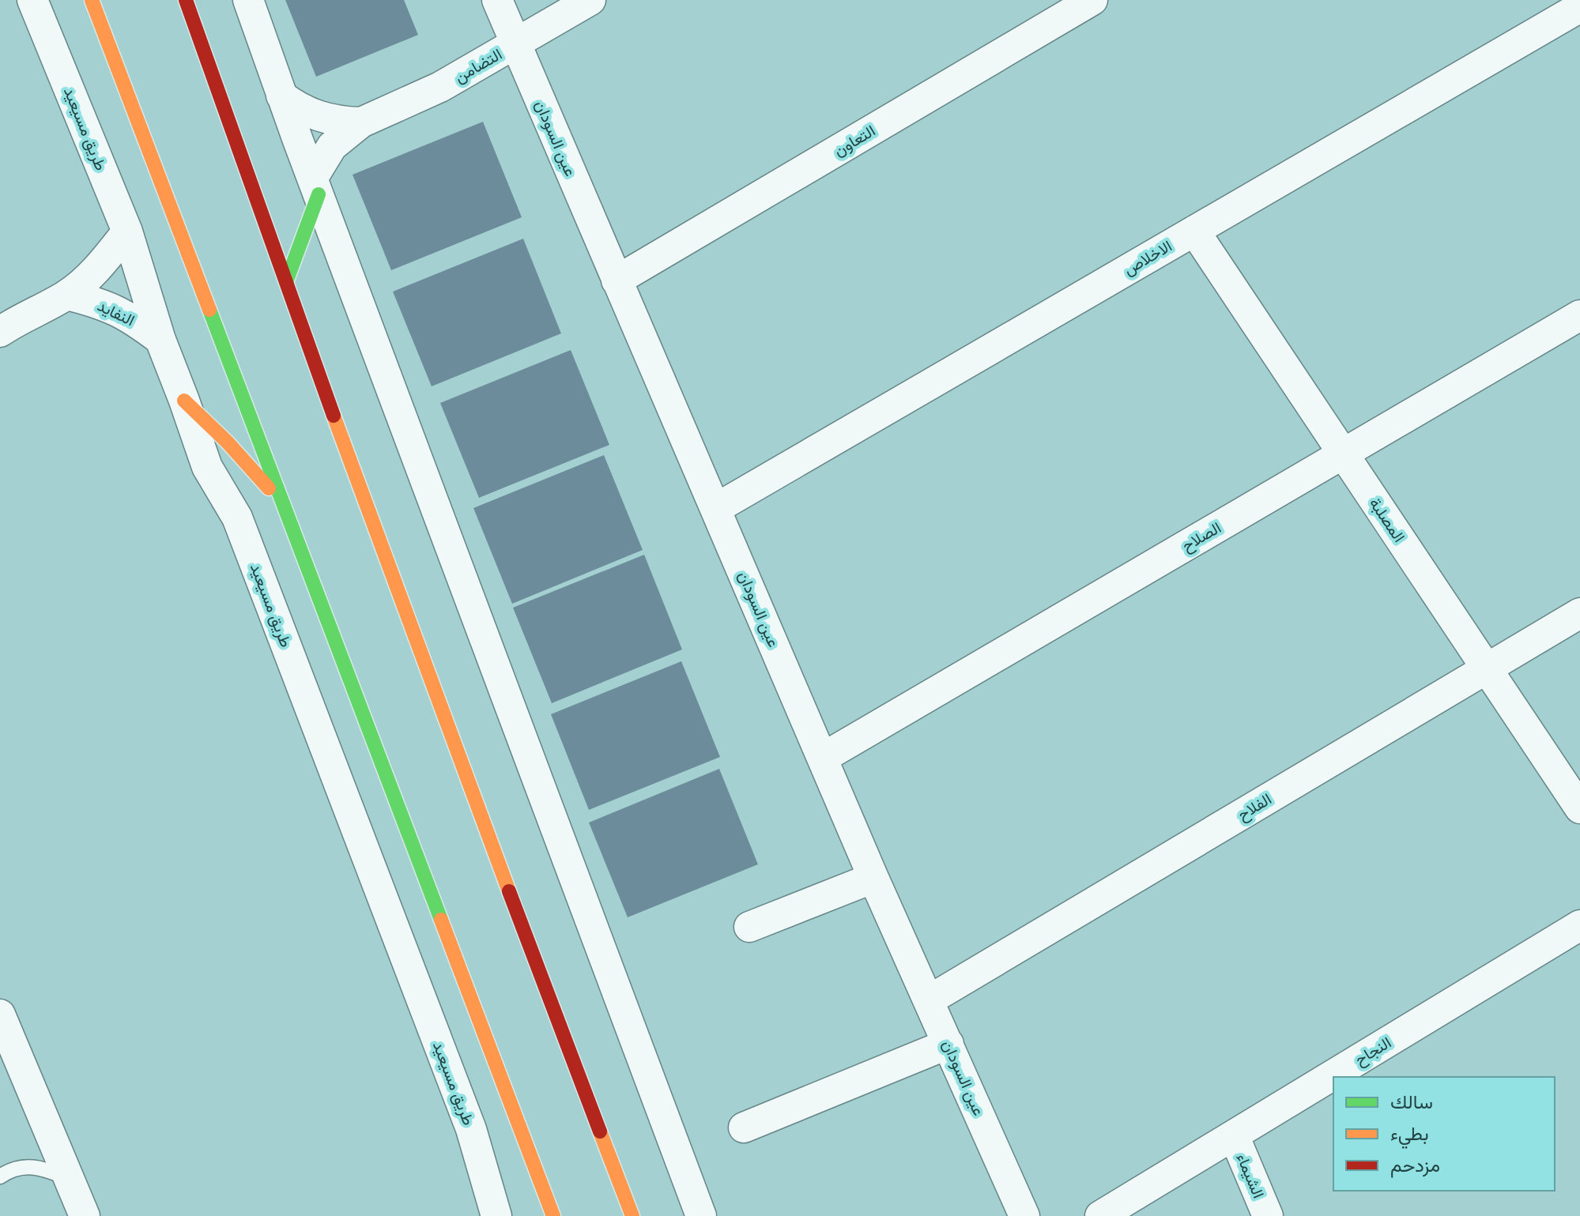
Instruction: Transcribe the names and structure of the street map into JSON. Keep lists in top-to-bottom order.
{
  "streets": {
    "street": [
      "التضامن",
      "طريق مسيعيد",
      "عين السودان",
      "التعاون",
      "الاخلاص",
      "النفايد",
      "المصلبة",
      "الصلاح",
      "الفلاح",
      "النجاح",
      "الشيماء"
    ]
  },
  "crossings": [
    ["التضامن", "عين السودان"],
    ["طريق مسيعيد", "النفايد"],
    ["عين السودان", "التعاون"],
    ["عين السودان", "الاخلاص"],
    ["عين السودان", "الصلاح"],
    ["عين السودان", "الفلاح"],
    ["الاخلاص", "المصلبة"],
    ["المصلبة", "الصلاح"],
    ["المصلبة", "الفلاح"],
    ["النجاح", "الشيماء"]
  ],
  "legend": ["سالك", "بطيء", "مزدحم"]
}
